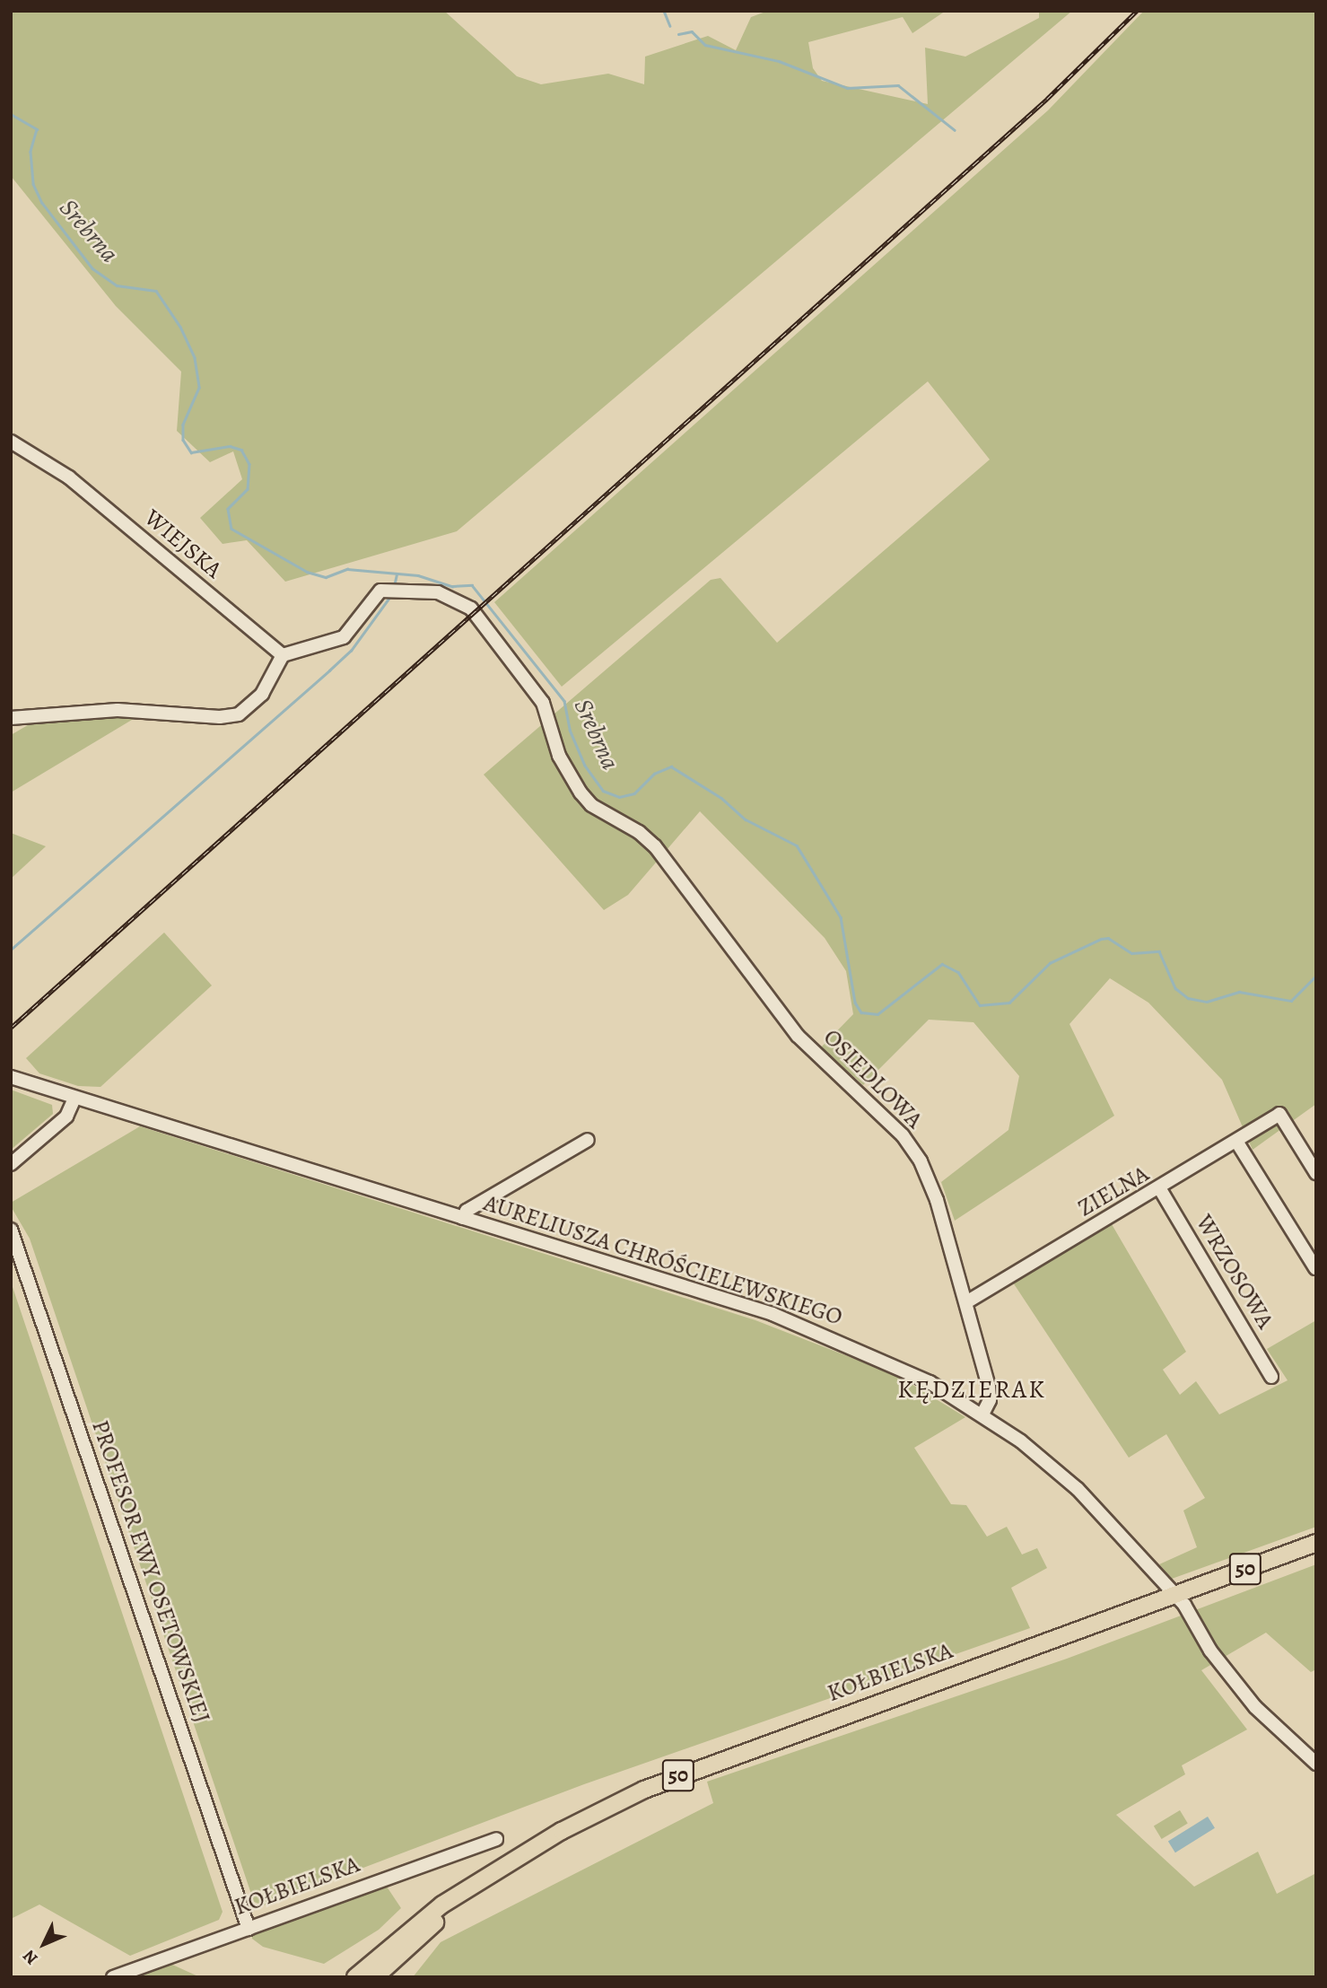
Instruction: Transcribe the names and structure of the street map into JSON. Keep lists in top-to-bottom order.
{
  "streets": {
    "main road": ["50", "KOŁBIELSKA"],
    "street": [
      "WIEJSKA",
      "OSIEDLOWA",
      "ZIELNA",
      "AURELIUSZA CHRÓŚCIELEWSKIEGO",
      "WRZOSOWA",
      "PROFESOR EWY OSETOWSKIEJ"
    ]
  },
  "crossings": [
    ["WIEJSKA", "OSIEDLOWA"],
    ["OSIEDLOWA", "ZIELNA"],
    ["OSIEDLOWA", "AURELIUSZA CHRÓŚCIELEWSKIEGO"],
    ["ZIELNA", "WRZOSOWA"],
    ["AURELIUSZA CHRÓŚCIELEWSKIEGO", "KOŁBIELSKA"],
    ["50", "KOŁBIELSKA"],
    ["PROFESOR EWY OSETOWSKIEJ", "KOŁBIELSKA"]
  ],
  "districts": ["KĘDZIERAK"],
  "water": ["Srebrna"],
  "north": "bottom left"
}
